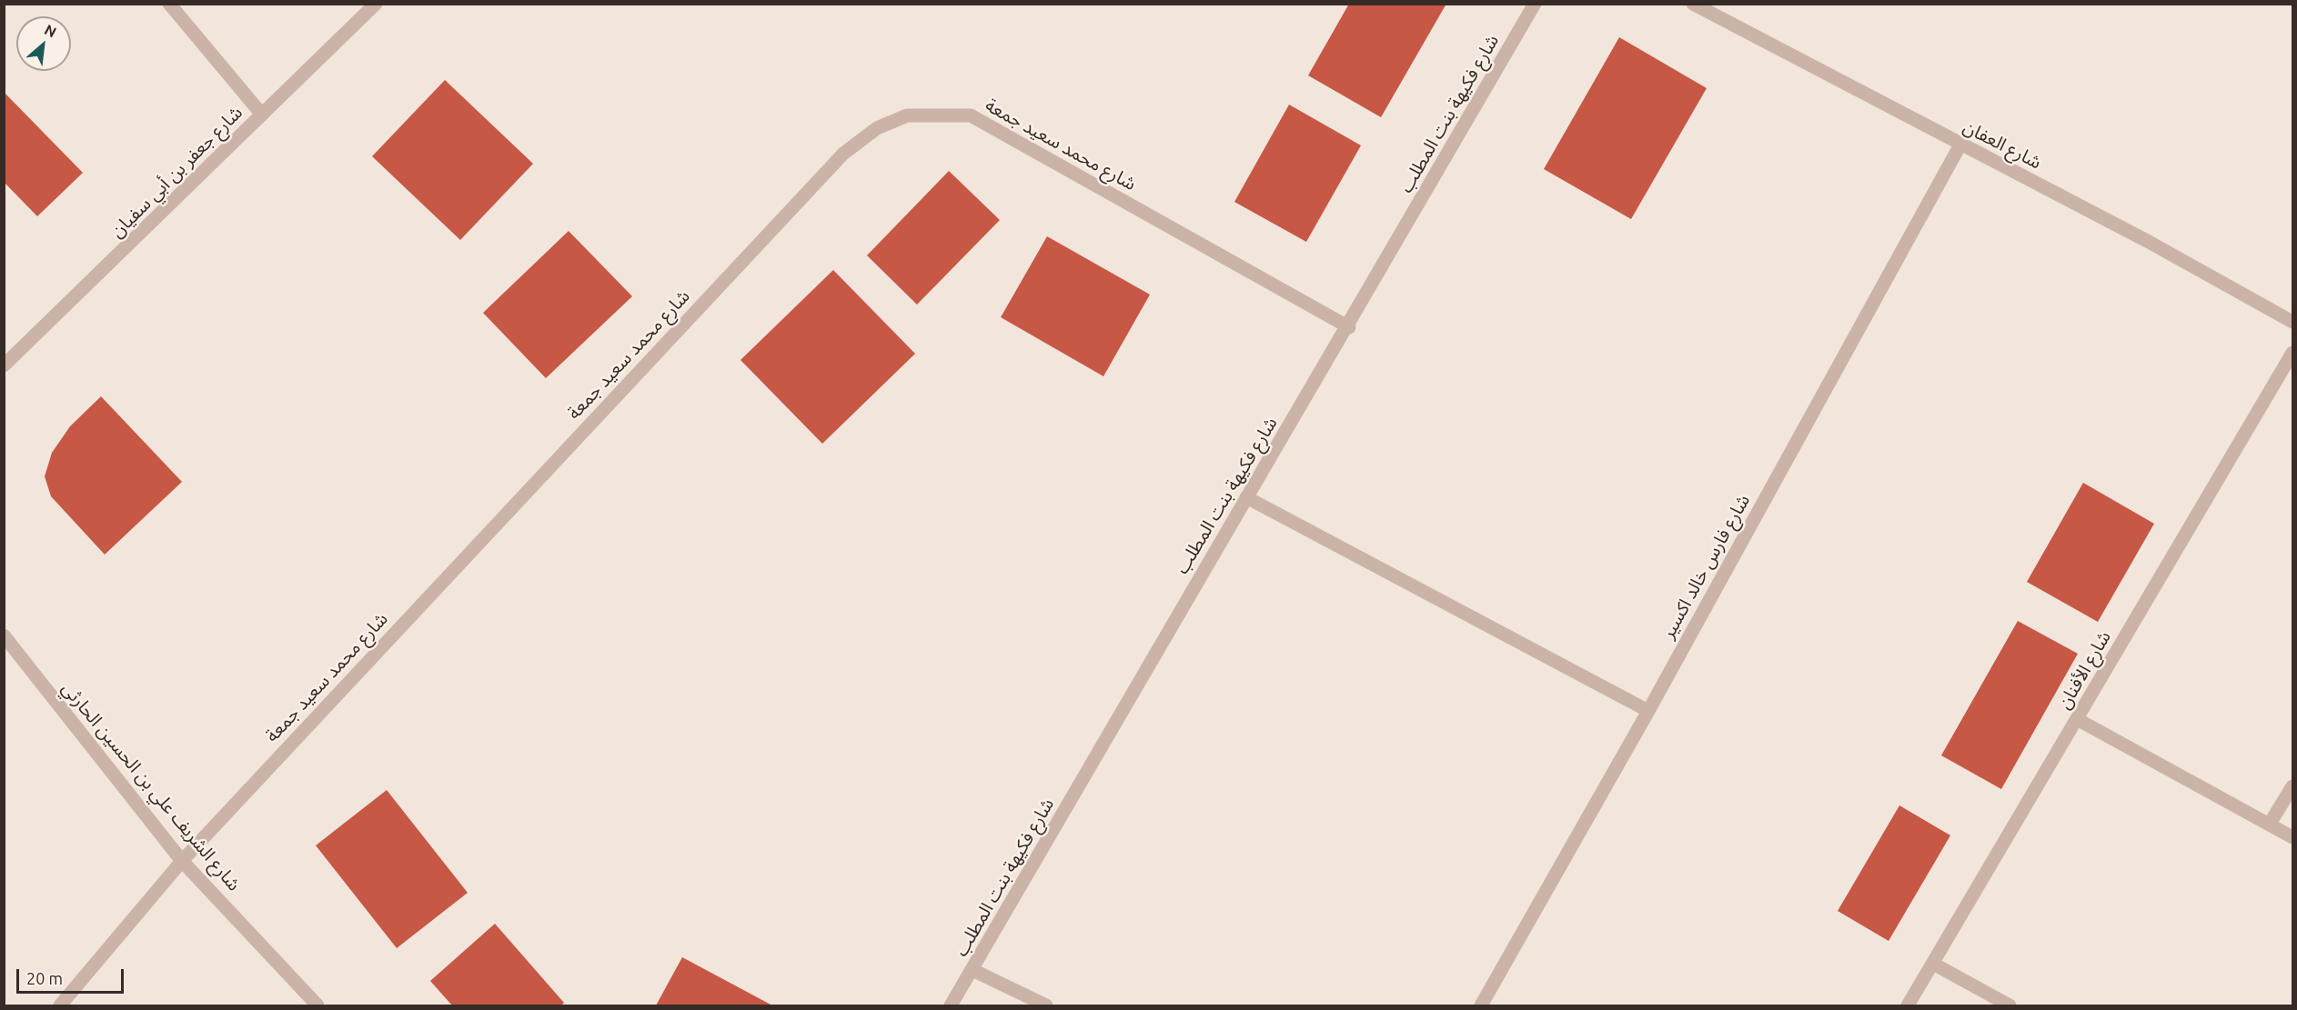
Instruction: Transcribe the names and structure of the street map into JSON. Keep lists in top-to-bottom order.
{
  "streets": {
    "street": [
      "شارع فكيهة بنت المطلب",
      "شارع محمد سعيد جمعة",
      "شارع العفان",
      "شارع جعفر بن أبي سفيان",
      "شارع فارس خالد اكسير",
      "شارع الأفنان",
      "شارع الشريف علي بن الحسين الحارثي"
    ]
  },
  "crossings": [
    ["شارع فكيهة بنت المطلب", "شارع محمد سعيد جمعة"],
    ["شارع محمد سعيد جمعة", "شارع الشريف علي بن الحسين الحارثي"],
    ["شارع العفان", "شارع فارس خالد اكسير"]
  ],
  "scale_bar": "20 m",
  "north": "top right"
}
